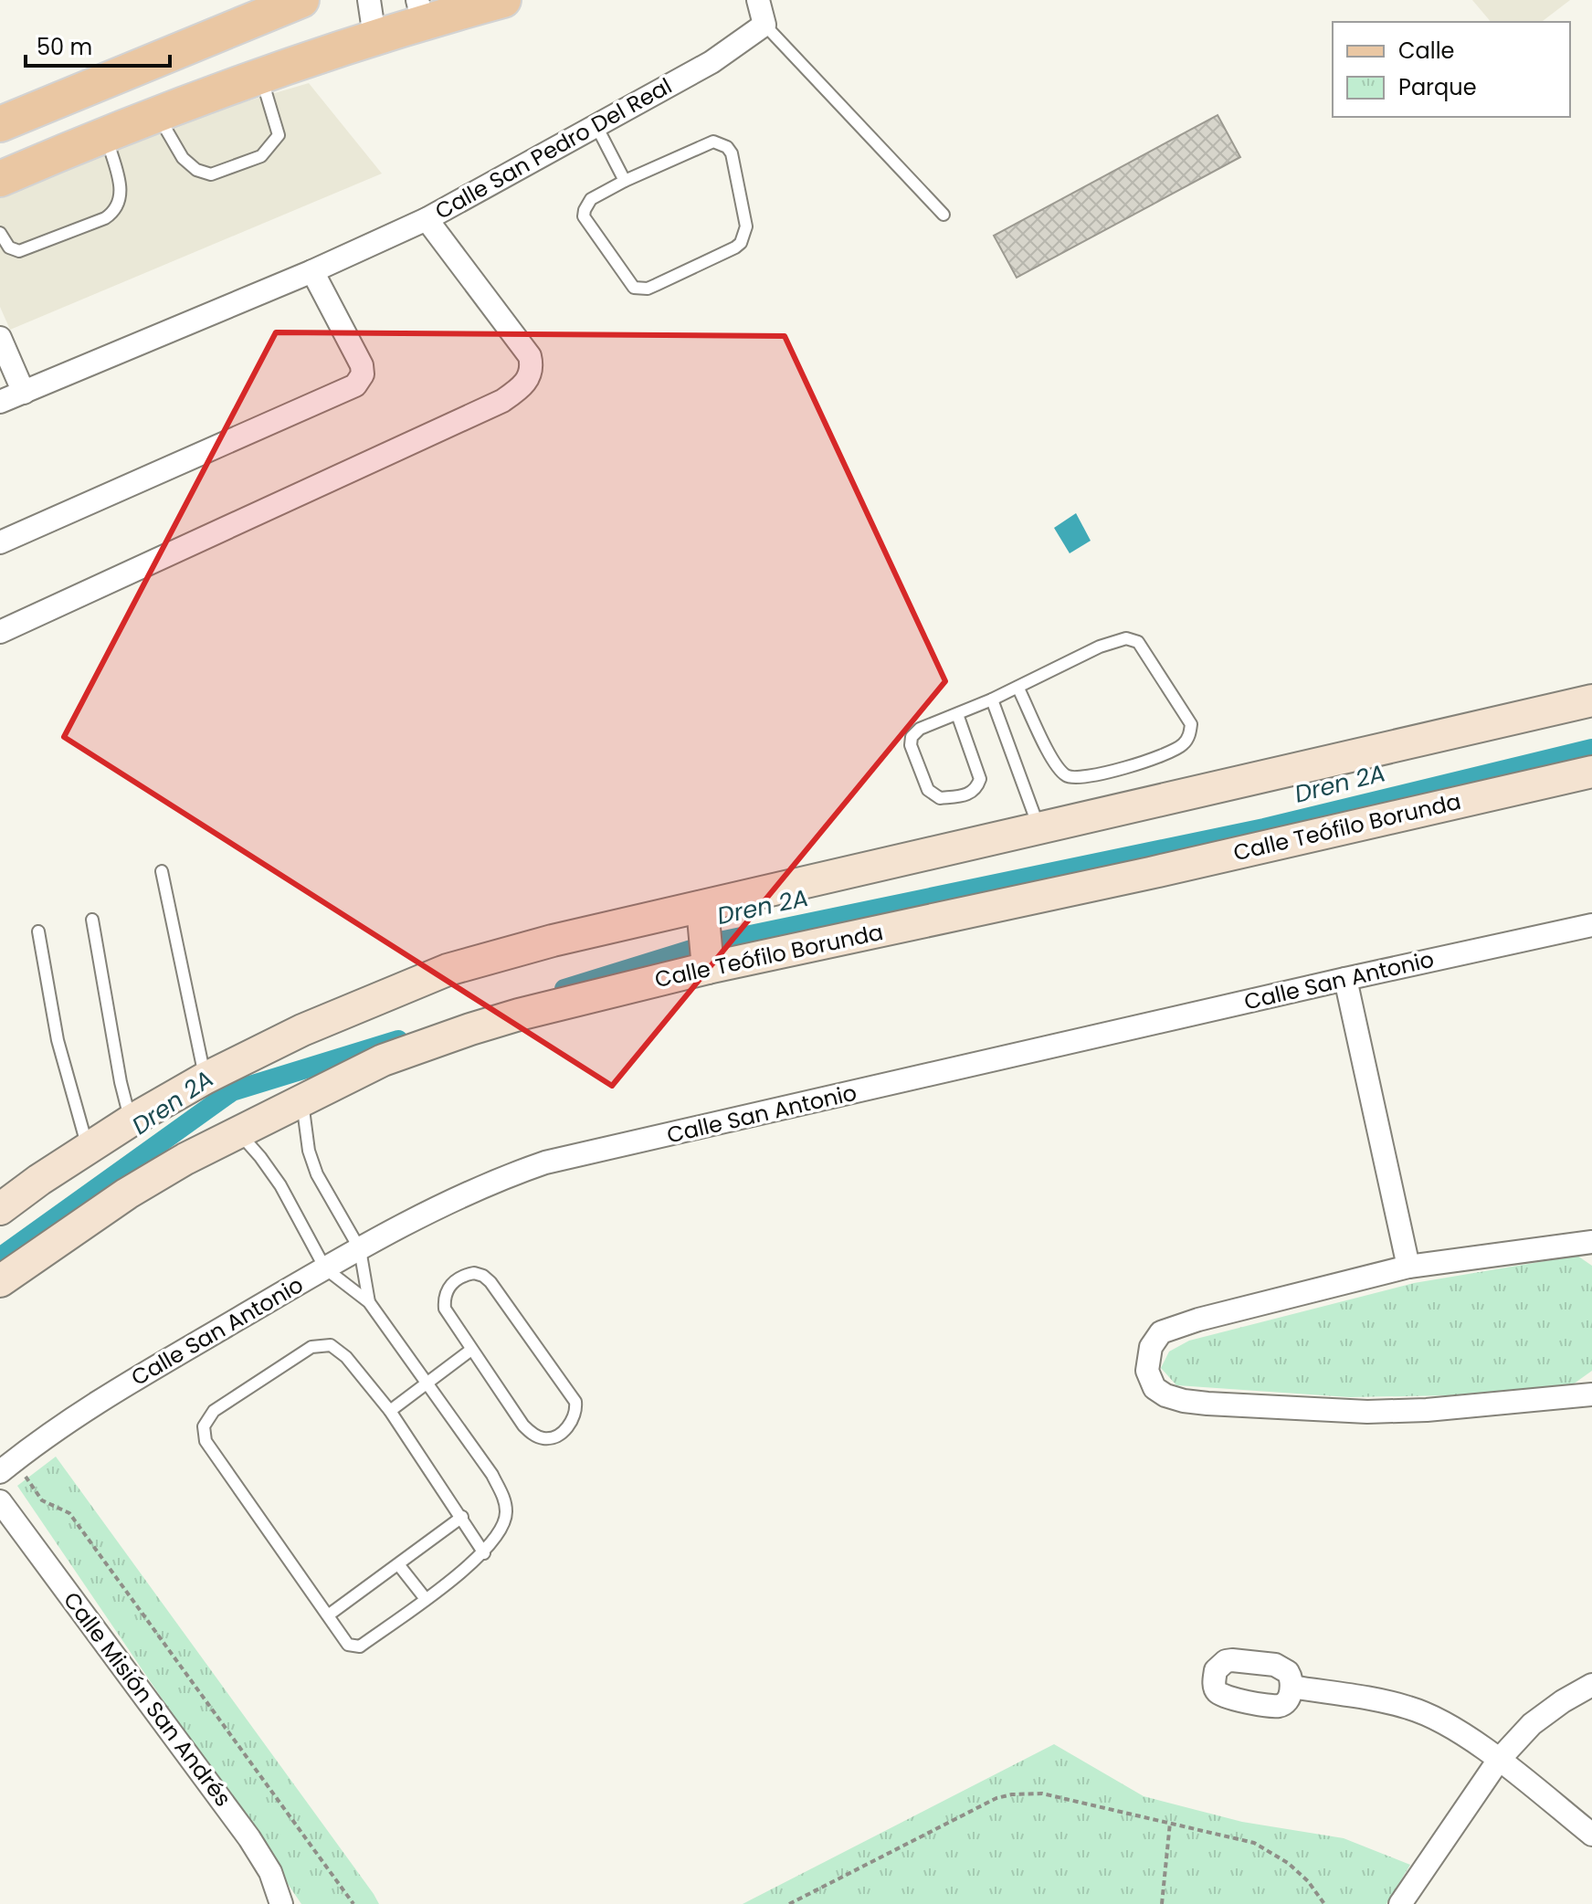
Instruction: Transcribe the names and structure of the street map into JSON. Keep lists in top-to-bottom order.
{
  "streets": {
    "main road": ["Calle Teófilo Borunda"],
    "street": ["Calle San Pedro Del Real", "Calle San Antonio", "Calle Misión San Andrés"]
  },
  "water": ["Dren 2A"],
  "legend": ["Calle", "Parque"],
  "scale_bar": "50 m"
}
